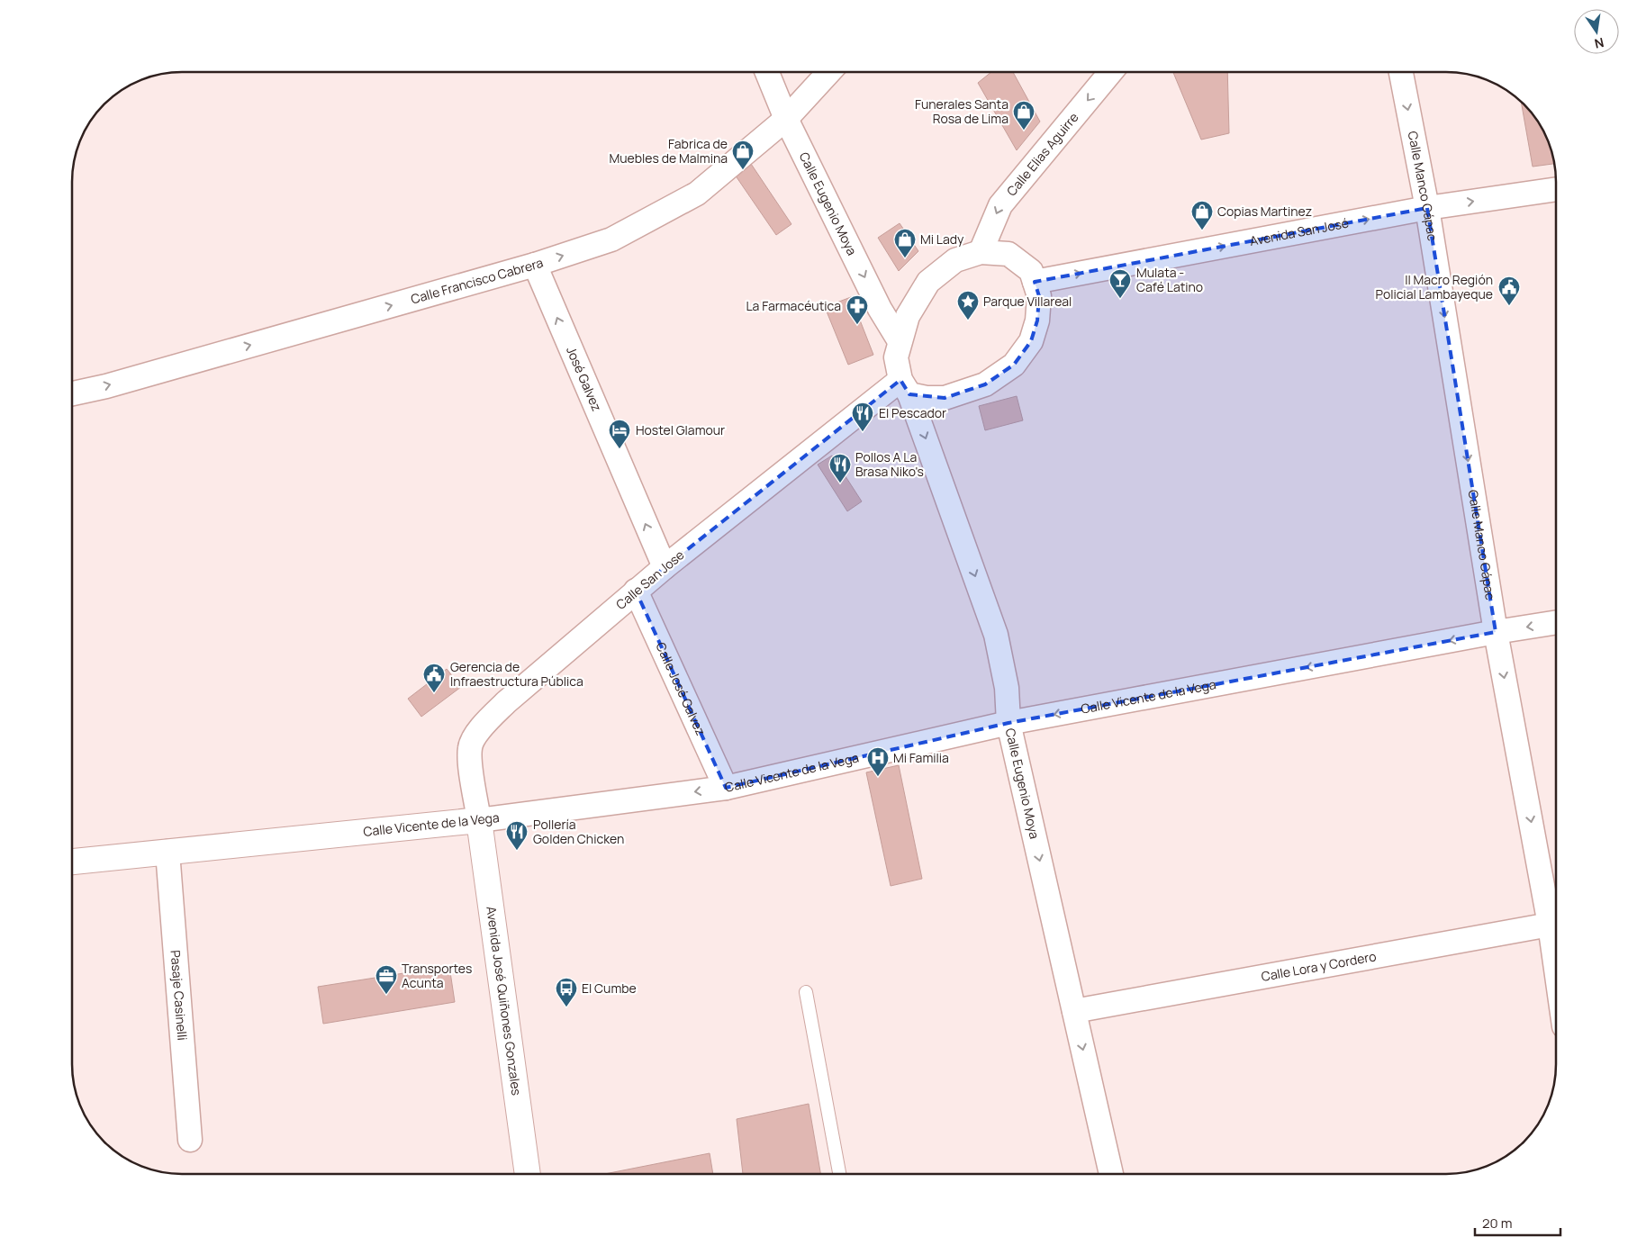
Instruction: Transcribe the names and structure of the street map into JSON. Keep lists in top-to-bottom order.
{
  "streets": {
    "street": [
      "Calle Elias Aguirre",
      "Calle Manco Cápac",
      "Calle Eugenio Moya",
      "Avenida San José",
      "Calle Francisco Cabrera",
      "José Galvez",
      "Calle San Jose",
      "Calle José Galvez",
      "Calle Vicente de la Vega",
      "Calle Lora y Cordero",
      "Pasaje Casinelli",
      "Avenida José Quiñones Gonzales"
    ]
  },
  "crossings": [
    ["Calle Elias Aguirre", "Calle Eugenio Moya"],
    ["Calle Elias Aguirre", "Avenida San José"],
    ["Calle Elias Aguirre", "Calle San Jose"],
    ["Calle Manco Cápac", "Avenida San José"],
    ["Calle Manco Cápac", "Calle Vicente de la Vega"],
    ["Calle Eugenio Moya", "Avenida San José"],
    ["Calle Eugenio Moya", "Calle Francisco Cabrera"],
    ["Calle Eugenio Moya", "Calle San Jose"],
    ["Calle Eugenio Moya", "Calle Vicente de la Vega"],
    ["Calle Eugenio Moya", "Calle Lora y Cordero"],
    ["Avenida San José", "Calle San Jose"],
    ["Calle Francisco Cabrera", "José Galvez"],
    ["José Galvez", "Calle San Jose"],
    ["Calle San Jose", "Calle José Galvez"],
    ["Calle San Jose", "Calle Vicente de la Vega"],
    ["Calle San Jose", "Avenida José Quiñones Gonzales"],
    ["Calle José Galvez", "Calle Vicente de la Vega"],
    ["Calle Vicente de la Vega", "Pasaje Casinelli"],
    ["Calle Vicente de la Vega", "Avenida José Quiñones Gonzales"]
  ],
  "one_way": [
    "Calle Elias Aguirre",
    "Calle Manco Cápac",
    "Calle Eugenio Moya",
    "Avenida San José",
    "Calle Francisco Cabrera",
    "José Galvez",
    "Calle Vicente de la Vega"
  ],
  "places": {
    "shop": [
      "Funerales Santa Rosa de Lima",
      "Fabrica de Muebles de Malmina",
      "Copias Martinez",
      "Mi Lady"
    ],
    "bar": ["Mulata - Café Latino"],
    "public building": ["II Macro Región Policial Lambayeque", "Gerencia de Infraestructura Pública"],
    "place": ["Parque Villareal"],
    "pharmacy": ["La Farmacéutica"],
    "restaurant": ["El Pescador", "Pollos A La Brasa Niko's", "Pollería Golden Chicken"],
    "hotel": ["Hostel Glamour"],
    "hospital": ["Mi Familia"],
    "office": ["Transportes Acunta"],
    "bus stop": ["El Cumbe"]
  },
  "scale_bar": "20 m",
  "north": "bottom"
}
